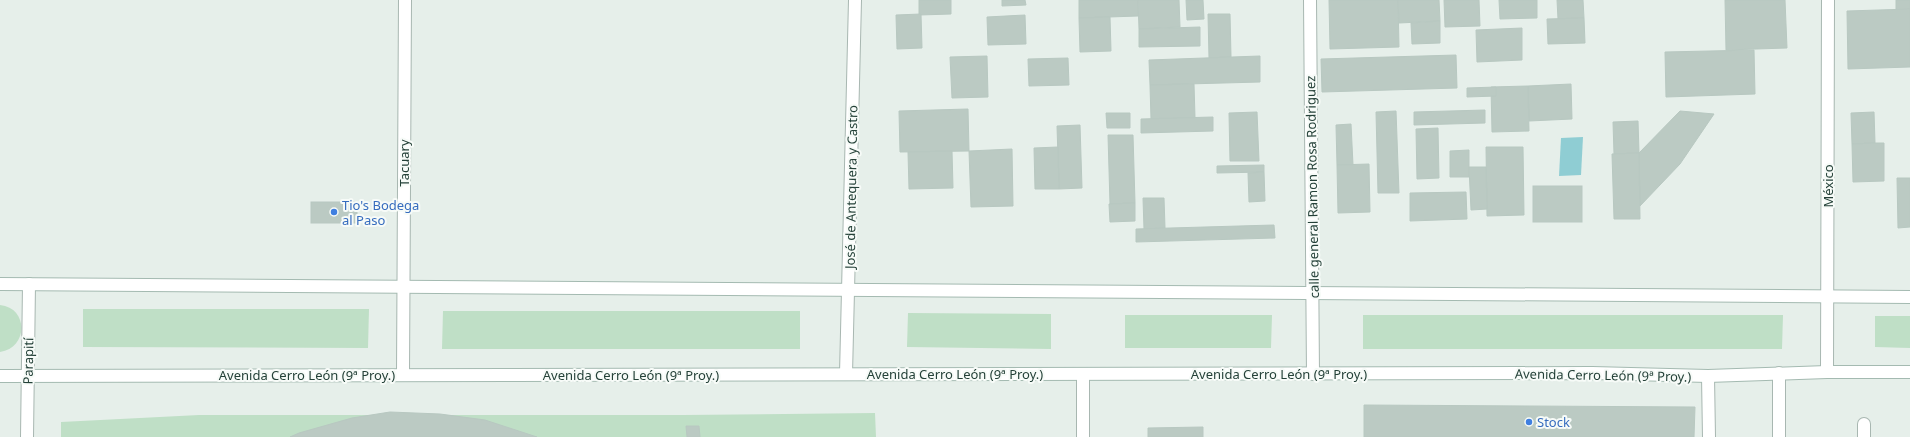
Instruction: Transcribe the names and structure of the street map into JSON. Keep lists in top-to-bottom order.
{
  "streets": {
    "street": [
      "Tacuary",
      "México",
      "José de Antequera y Castro",
      "calle general Ramon Rosa Rodriguez",
      "Parapití",
      "Avenida Cerro León (9ª Proy.)"
    ]
  },
  "crossings": [
    ["Tacuary", "Avenida Cerro León (9ª Proy.)"],
    ["México", "Avenida Cerro León (9ª Proy.)"],
    ["José de Antequera y Castro", "Avenida Cerro León (9ª Proy.)"],
    ["calle general Ramon Rosa Rodriguez", "Avenida Cerro León (9ª Proy.)"],
    ["Parapití", "Avenida Cerro León (9ª Proy.)"]
  ],
  "places": ["Tio's Bodega al Paso", "Stock"]
}
